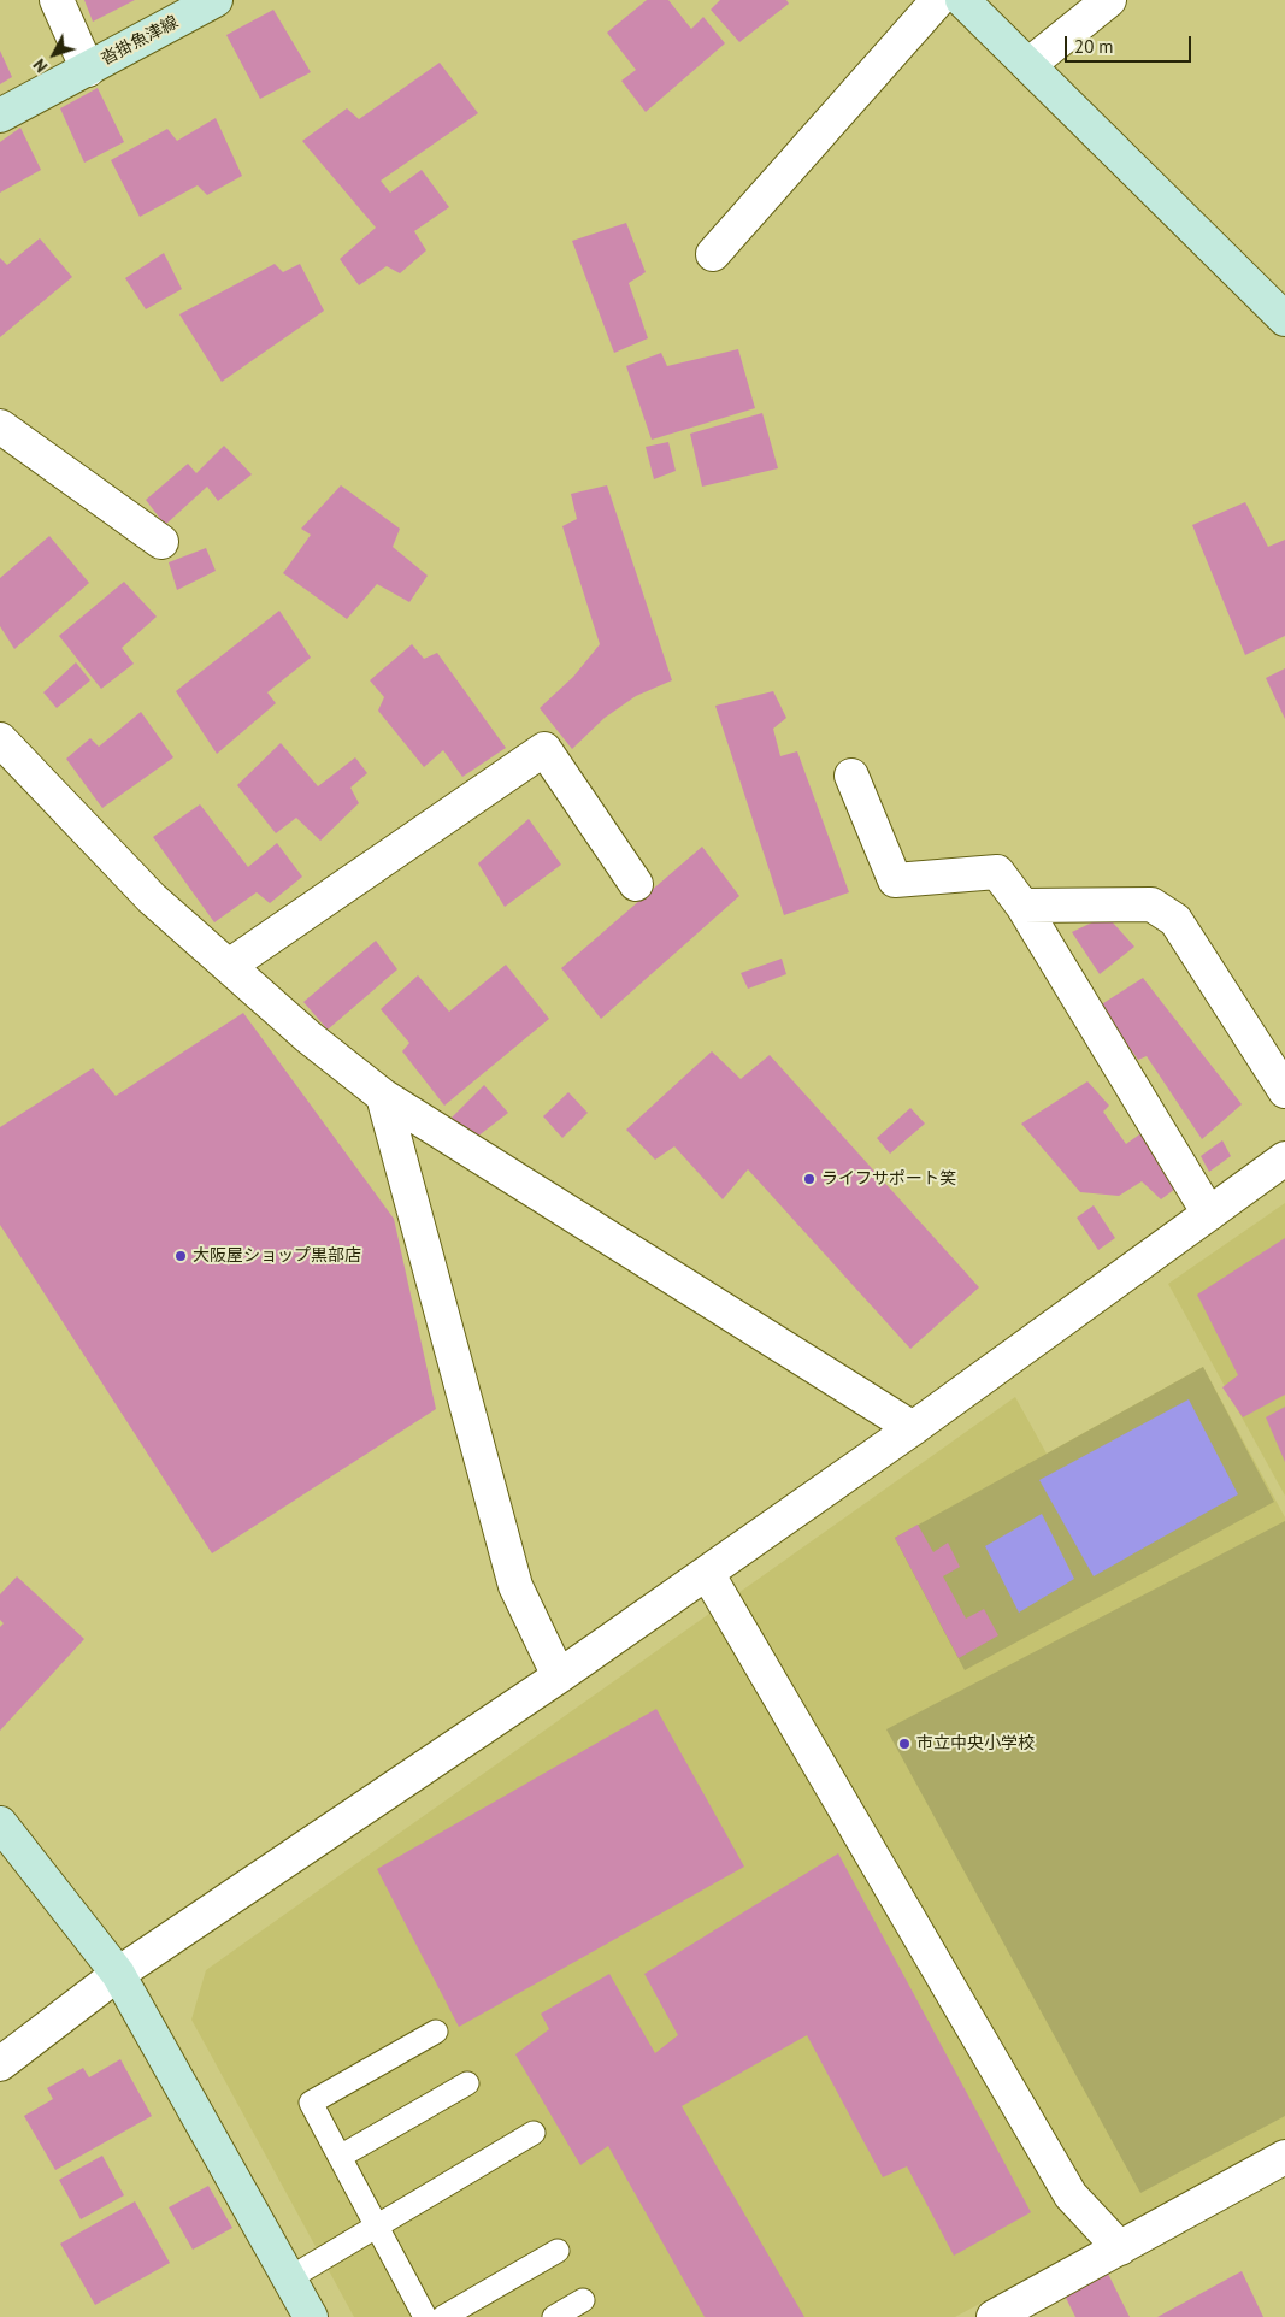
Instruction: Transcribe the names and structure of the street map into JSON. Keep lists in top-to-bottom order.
{
  "streets": {
    "street": ["沓掛魚津線"]
  },
  "places": ["ライフサポート笑", "大阪屋ショップ黒部店", "市立中央小学校"],
  "scale_bar": "20 m",
  "north": "bottom left"
}
